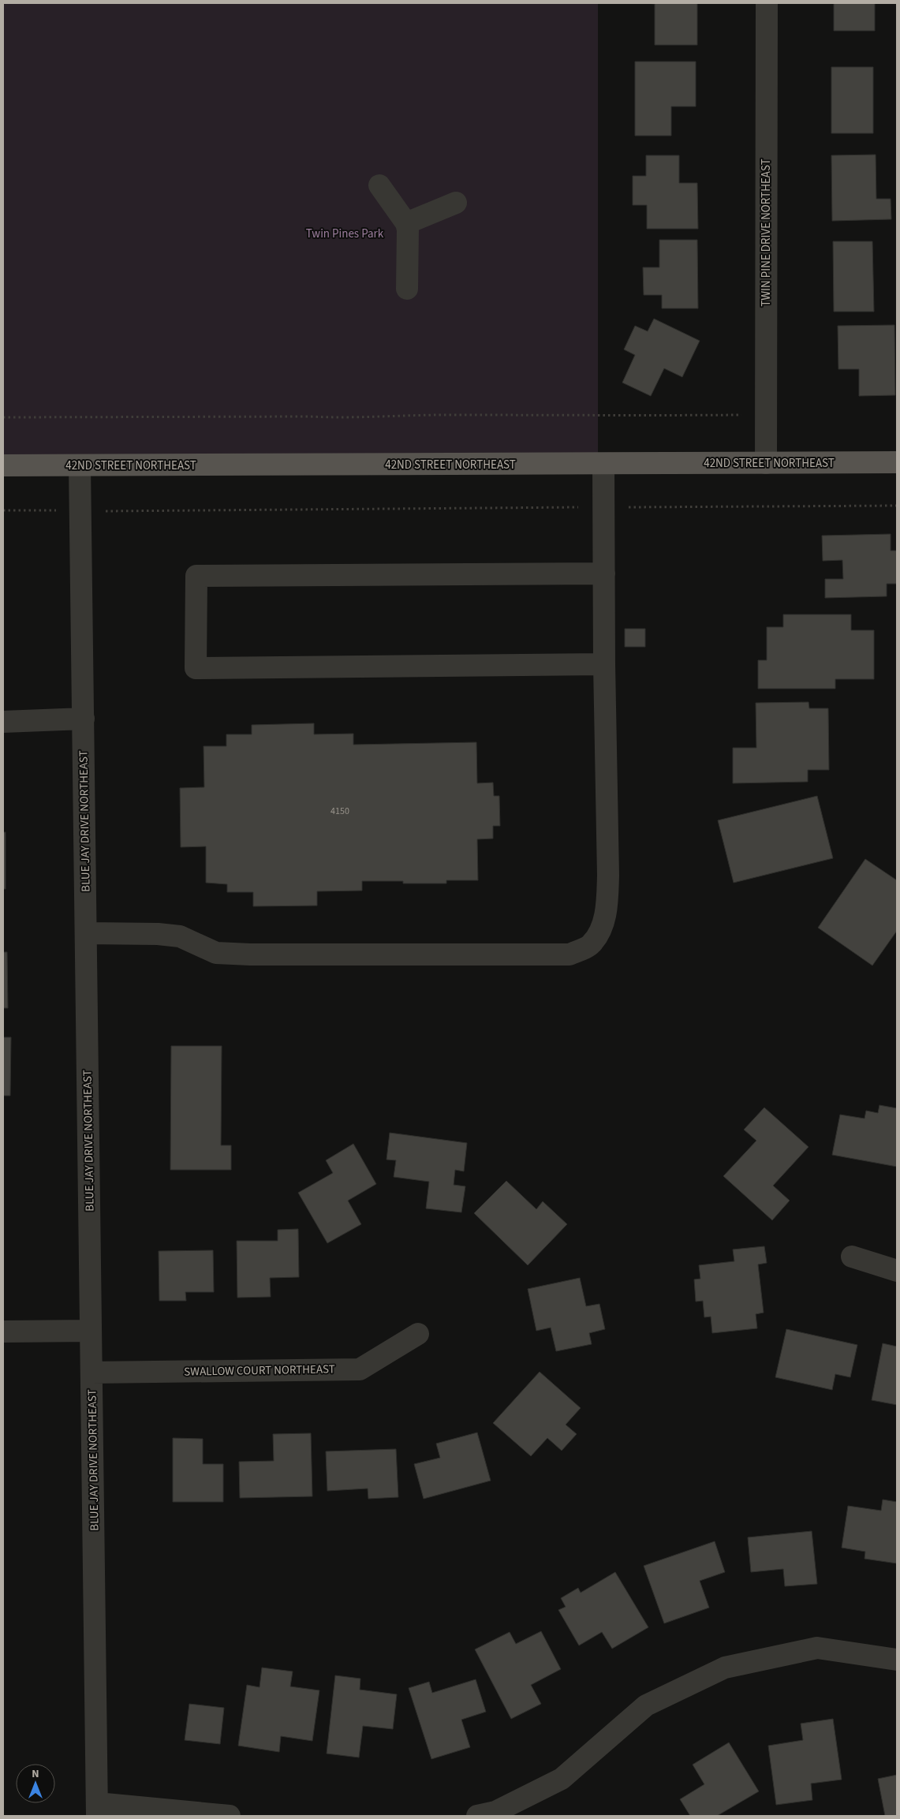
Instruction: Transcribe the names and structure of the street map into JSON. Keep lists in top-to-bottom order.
{
  "streets": {
    "main road": ["42ND STREET NORTHEAST"],
    "street": ["TWIN PINE DRIVE NORTHEAST", "BLUE JAY DRIVE NORTHEAST", "SWALLOW COURT NORTHEAST"]
  },
  "crossings": [
    ["TWIN PINE DRIVE NORTHEAST", "42ND STREET NORTHEAST"],
    ["42ND STREET NORTHEAST", "BLUE JAY DRIVE NORTHEAST"],
    ["BLUE JAY DRIVE NORTHEAST", "SWALLOW COURT NORTHEAST"]
  ],
  "parks": ["Twin Pines Park"],
  "house_numbers": ["4150"],
  "north": "top"
}
